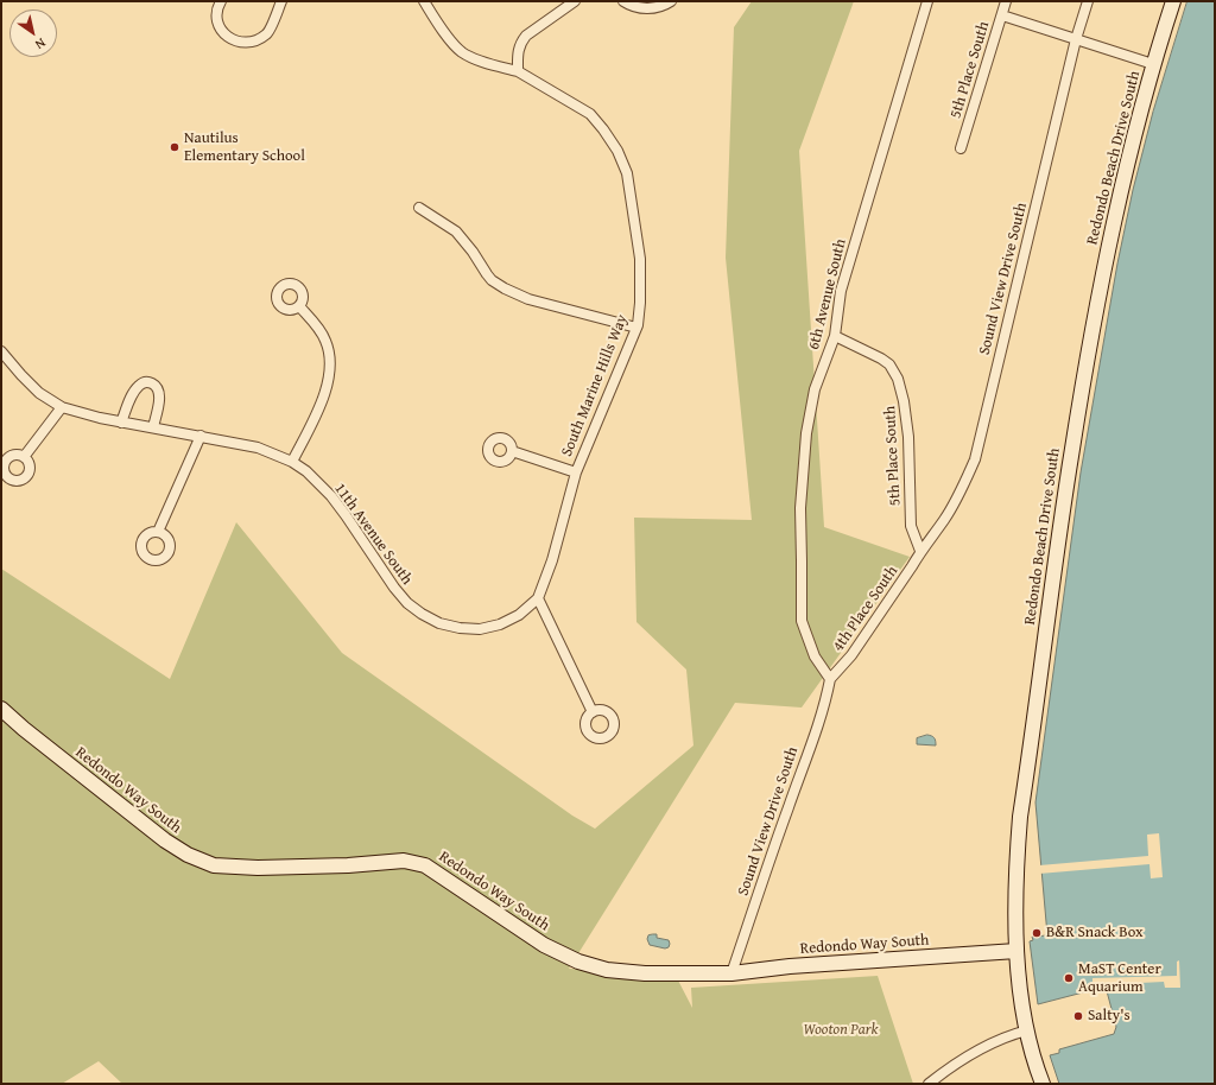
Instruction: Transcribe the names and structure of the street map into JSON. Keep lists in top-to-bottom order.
{
  "streets": {
    "street": [
      "5th Place South",
      "Redondo Beach Drive South",
      "Sound View Drive South",
      "6th Avenue South",
      "South Marine Hills Way",
      "11th Avenue South",
      "4th Place South",
      "Redondo Way South"
    ]
  },
  "crossings": [
    ["5th Place South", "Sound View Drive South"],
    ["5th Place South", "6th Avenue South"],
    ["5th Place South", "4th Place South"],
    ["Redondo Beach Drive South", "Redondo Way South"],
    ["Sound View Drive South", "6th Avenue South"],
    ["Sound View Drive South", "4th Place South"],
    ["Sound View Drive South", "Redondo Way South"],
    ["6th Avenue South", "4th Place South"],
    ["South Marine Hills Way", "11th Avenue South"]
  ],
  "parks": ["Wooton Park"],
  "places": [
    "Nautilus Elementary School",
    "B&R Snack Box",
    "MaST Center Aquarium",
    "Salty's"
  ],
  "north": "bottom right"
}
